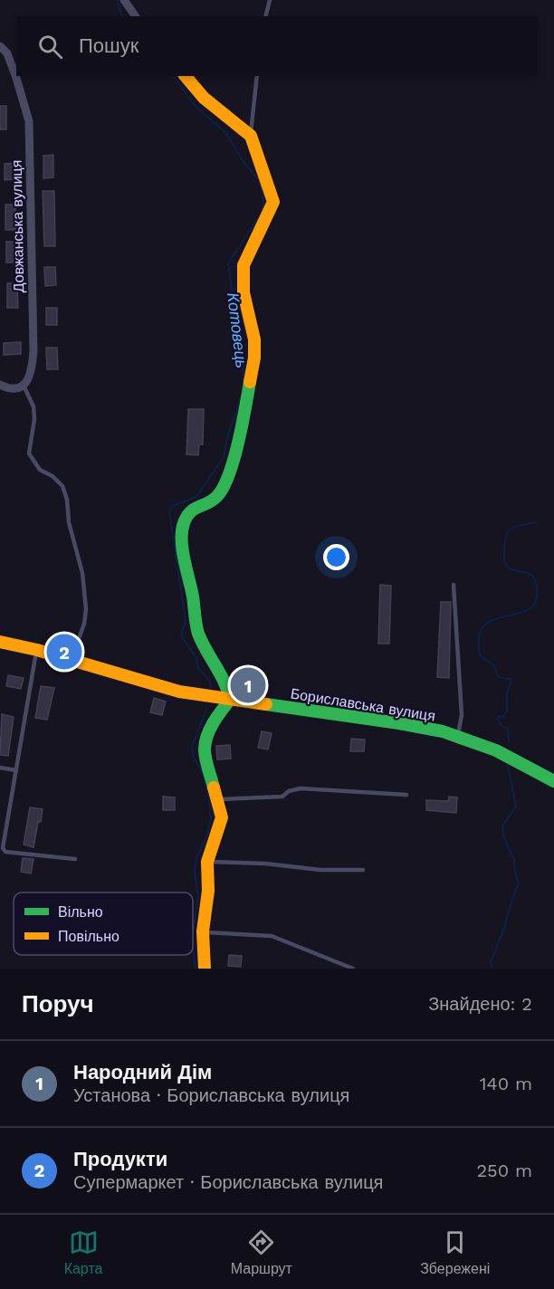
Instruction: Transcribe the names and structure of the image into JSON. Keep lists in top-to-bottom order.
{
  "streets": {
    "street": ["Довжанська вулиця", "Бориславська вулиця"]
  },
  "water": ["Котовець"],
  "legend": ["Вільно", "Повільно"],
  "page": {
    "search": "Пошук",
    "pins": ["2", "1"],
    "heading": ["Поруч", "Знайдено: 2"],
    "list": [
      {
        "mark": "1",
        "name": "Народний Дім",
        "note": "Установа · Бориславська вулиця",
        "value": "140 m"
      },
      {
        "mark": "2",
        "name": "Продукти",
        "note": "Супермаркет · Бориславська вулиця",
        "value": "250 m"
      }
    ],
    "nav": ["Карта", "Маршрут", "Збережені"]
  }
}
